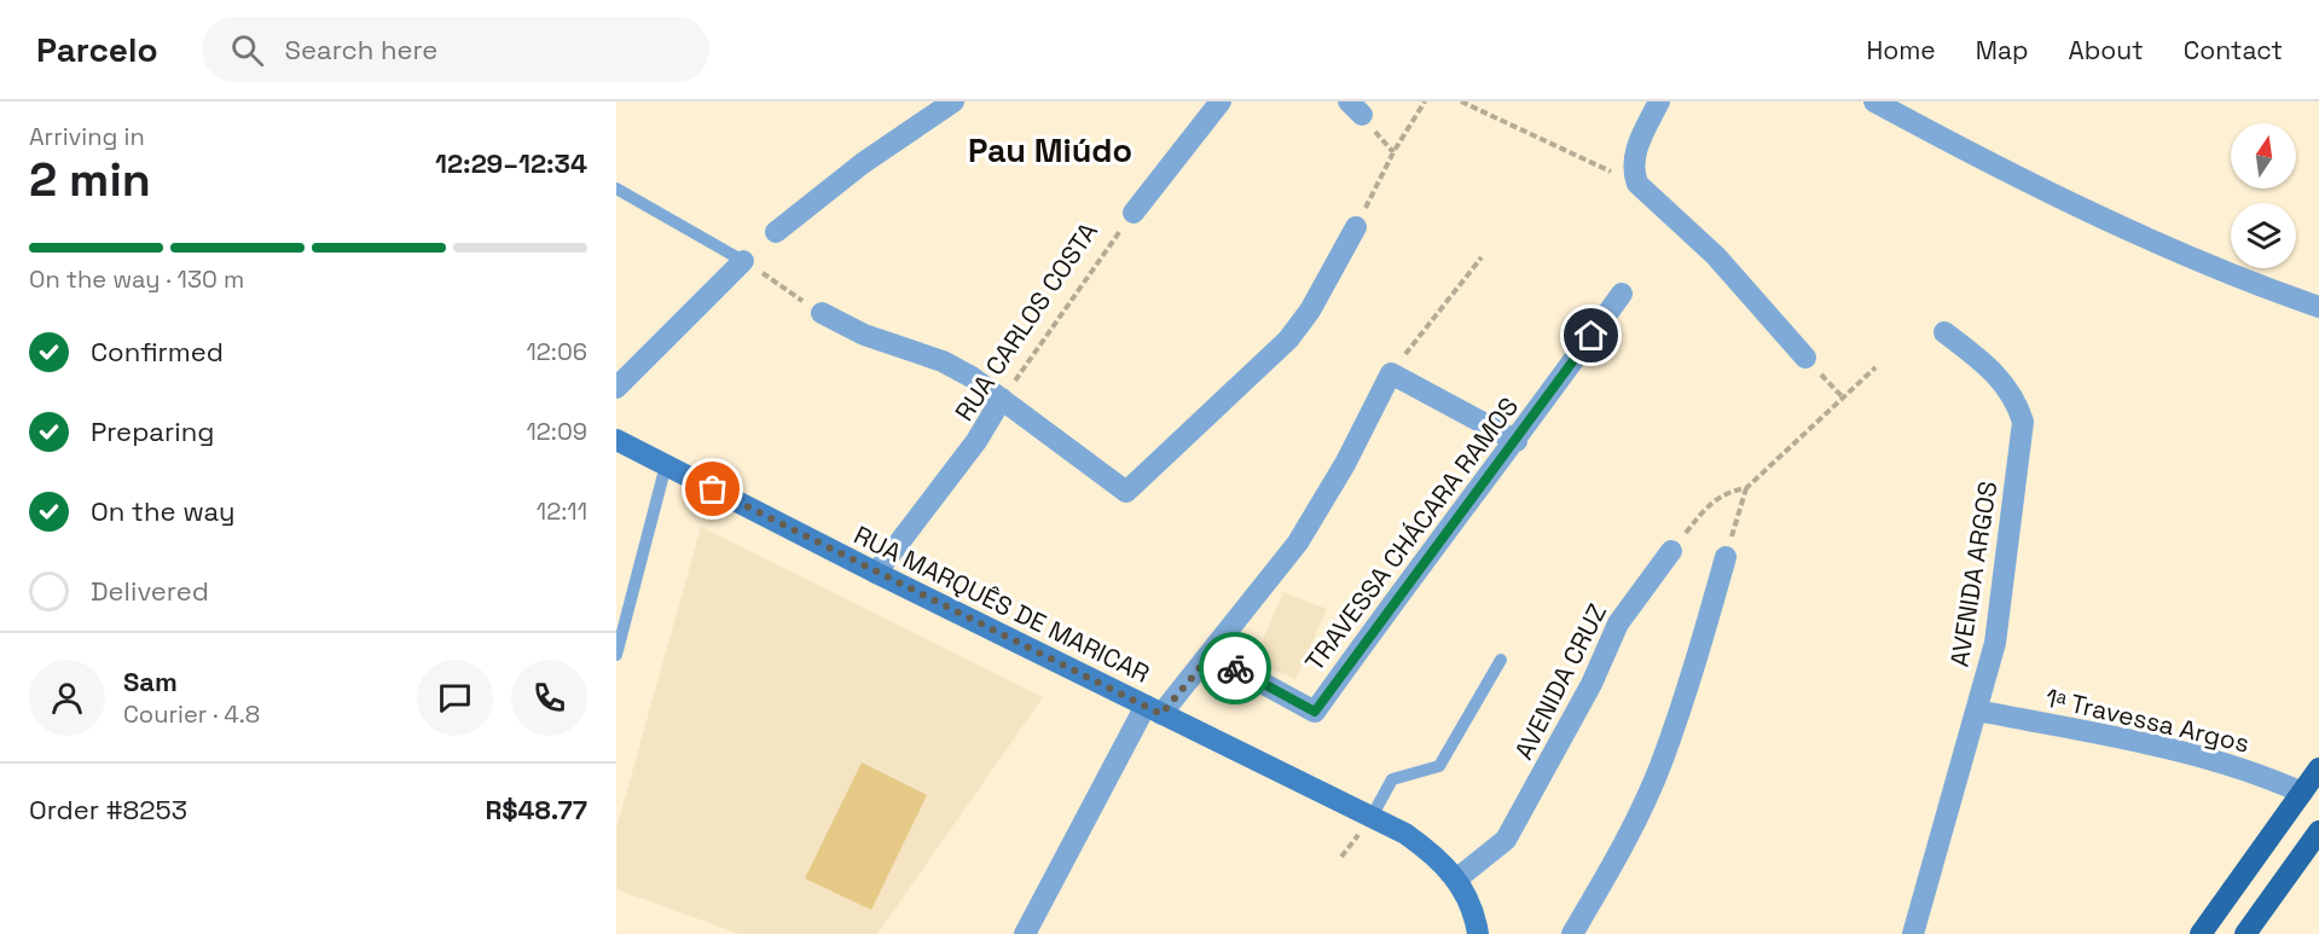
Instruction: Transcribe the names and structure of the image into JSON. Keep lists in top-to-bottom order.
{
  "streets": {
    "main road": ["RUA MARQUÊS DE MARICAR"],
    "street": [
      "RUA CARLOS COSTA",
      "TRAVESSA CHÁCARA RAMOS",
      "AVENIDA ARGOS",
      "AVENIDA CRUZ",
      "1ᵃ Travessa Argos"
    ]
  },
  "crossings": [
    ["RUA CARLOS COSTA", "RUA MARQUÊS DE MARICAR"],
    ["AVENIDA ARGOS", "1ᵃ Travessa Argos"],
    ["RUA MARQUÊS DE MARICAR", "AVENIDA CRUZ"]
  ],
  "districts": ["Pau Miúdo"],
  "north": "top",
  "page": {
    "header": "Parcelo",
    "search": "Search here",
    "nav": [
      "Home",
      "Map",
      "About",
      "Contact"
    ],
    "heading": ["2 min", "Arriving in", "12:29–12:34"],
    "panel": [
      "Sam",
      "Courier · 4.8",
      "Order #8253",
      "R$48.77"
    ],
    "bar": "On the way · 130 m",
    "list": [
      ["Confirmed", "12:06"],
      ["Preparing", "12:09"],
      ["On the way", "12:11"],
      "Delivered"
    ]
  }
}
